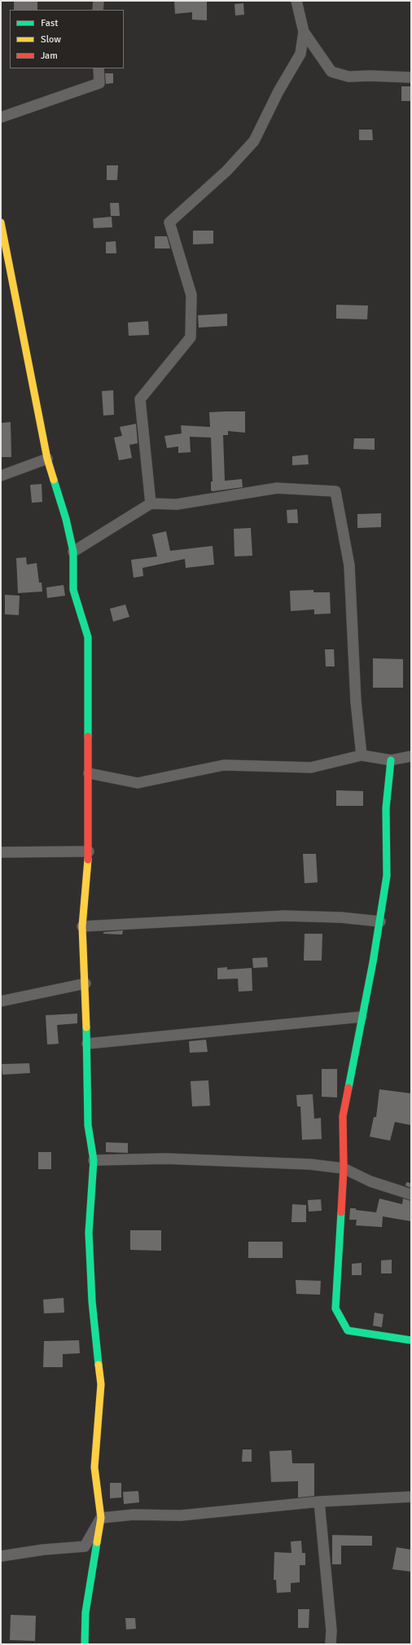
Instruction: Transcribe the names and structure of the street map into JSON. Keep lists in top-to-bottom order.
{
  "legend": ["Fast", "Slow", "Jam"]
}
